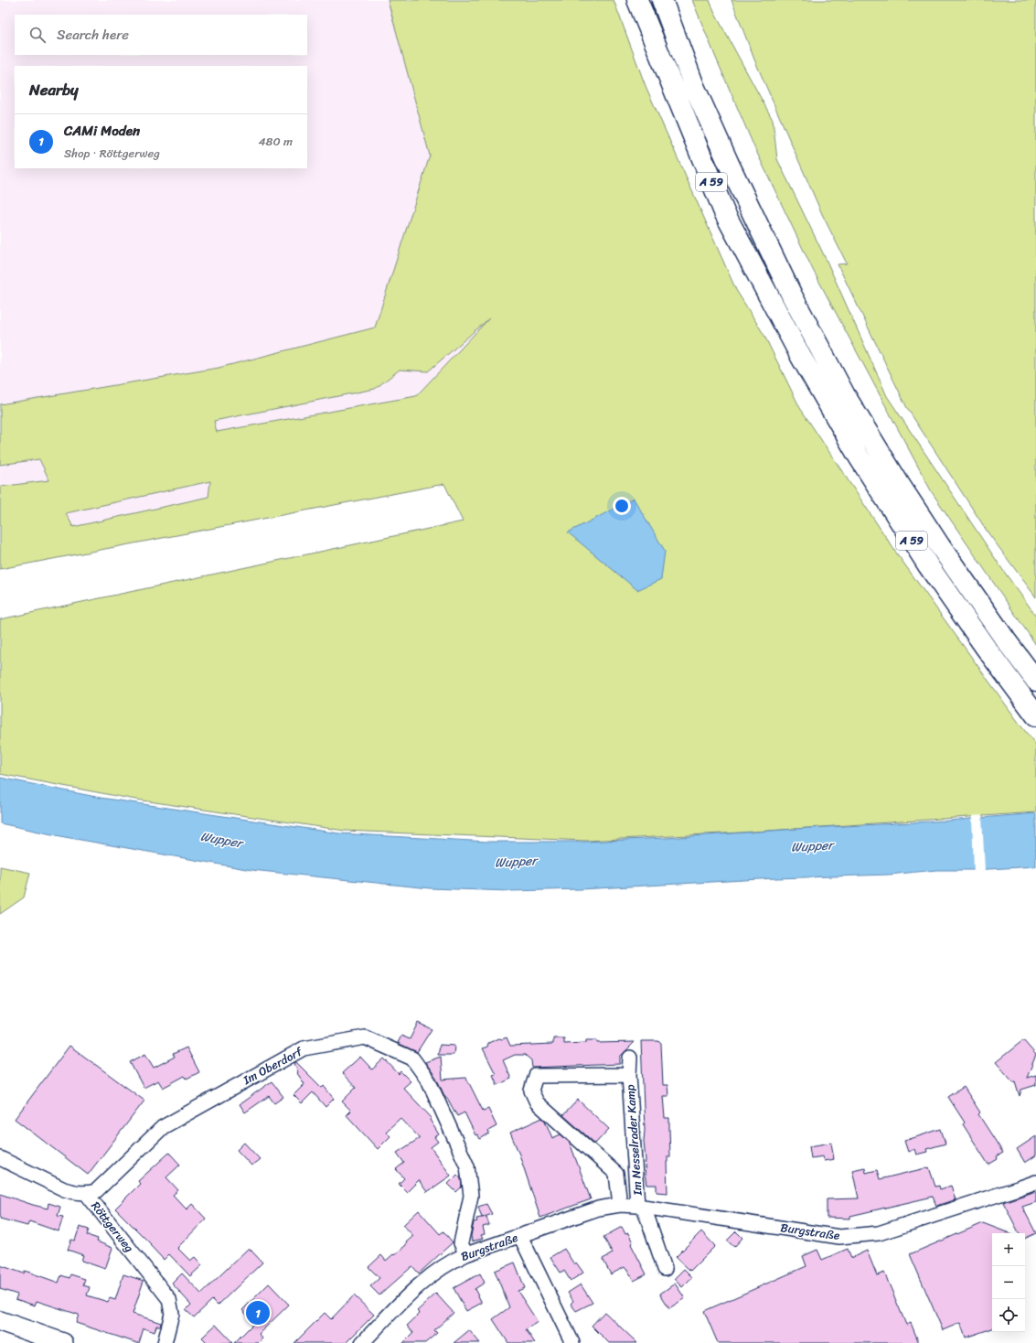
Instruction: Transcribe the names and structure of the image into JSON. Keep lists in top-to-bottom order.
{
  "streets": {
    "highway": ["A 59"],
    "street": [
      "Im Oberdorf",
      "Im Nesselrader Kamp",
      "Röttgerweg",
      "Burgstraße"
    ]
  },
  "crossings": [
    ["Im Oberdorf", "Röttgerweg"],
    ["Im Oberdorf", "Burgstraße"],
    ["Im Nesselrader Kamp", "Burgstraße"]
  ],
  "water": ["Wupper"],
  "page": {
    "search": "Search here",
    "heading": "Nearby",
    "list": [
      {
        "mark": "1",
        "name": "CAMi Moden",
        "note": "Shop · Röttgerweg",
        "value": "480 m"
      }
    ],
    "map_buttons": ["+", "−"],
    "pins": "1"
  }
}
